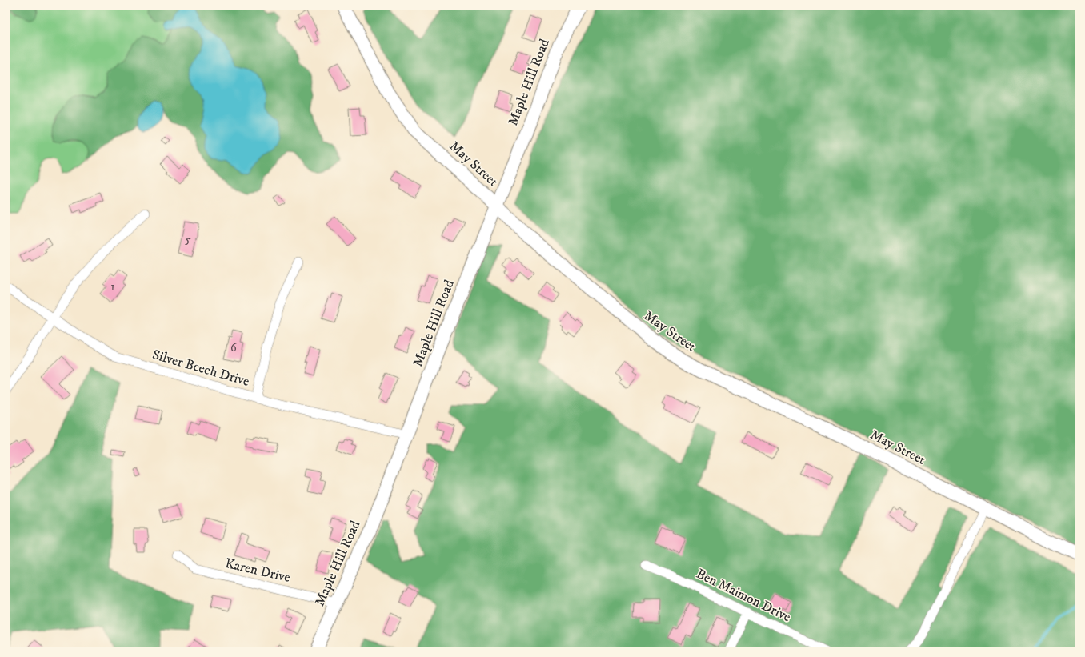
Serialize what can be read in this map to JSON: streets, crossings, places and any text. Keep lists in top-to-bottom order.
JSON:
{
  "streets": {
    "street": [
      "Maple Hill Road",
      "May Street",
      "Silver Beech Drive",
      "Karen Drive",
      "Ben Maimon Drive"
    ]
  },
  "crossings": [
    ["Maple Hill Road", "May Street"],
    ["Maple Hill Road", "Silver Beech Drive"],
    ["Maple Hill Road", "Karen Drive"]
  ],
  "house_numbers": ["5", "1", "6"]
}
